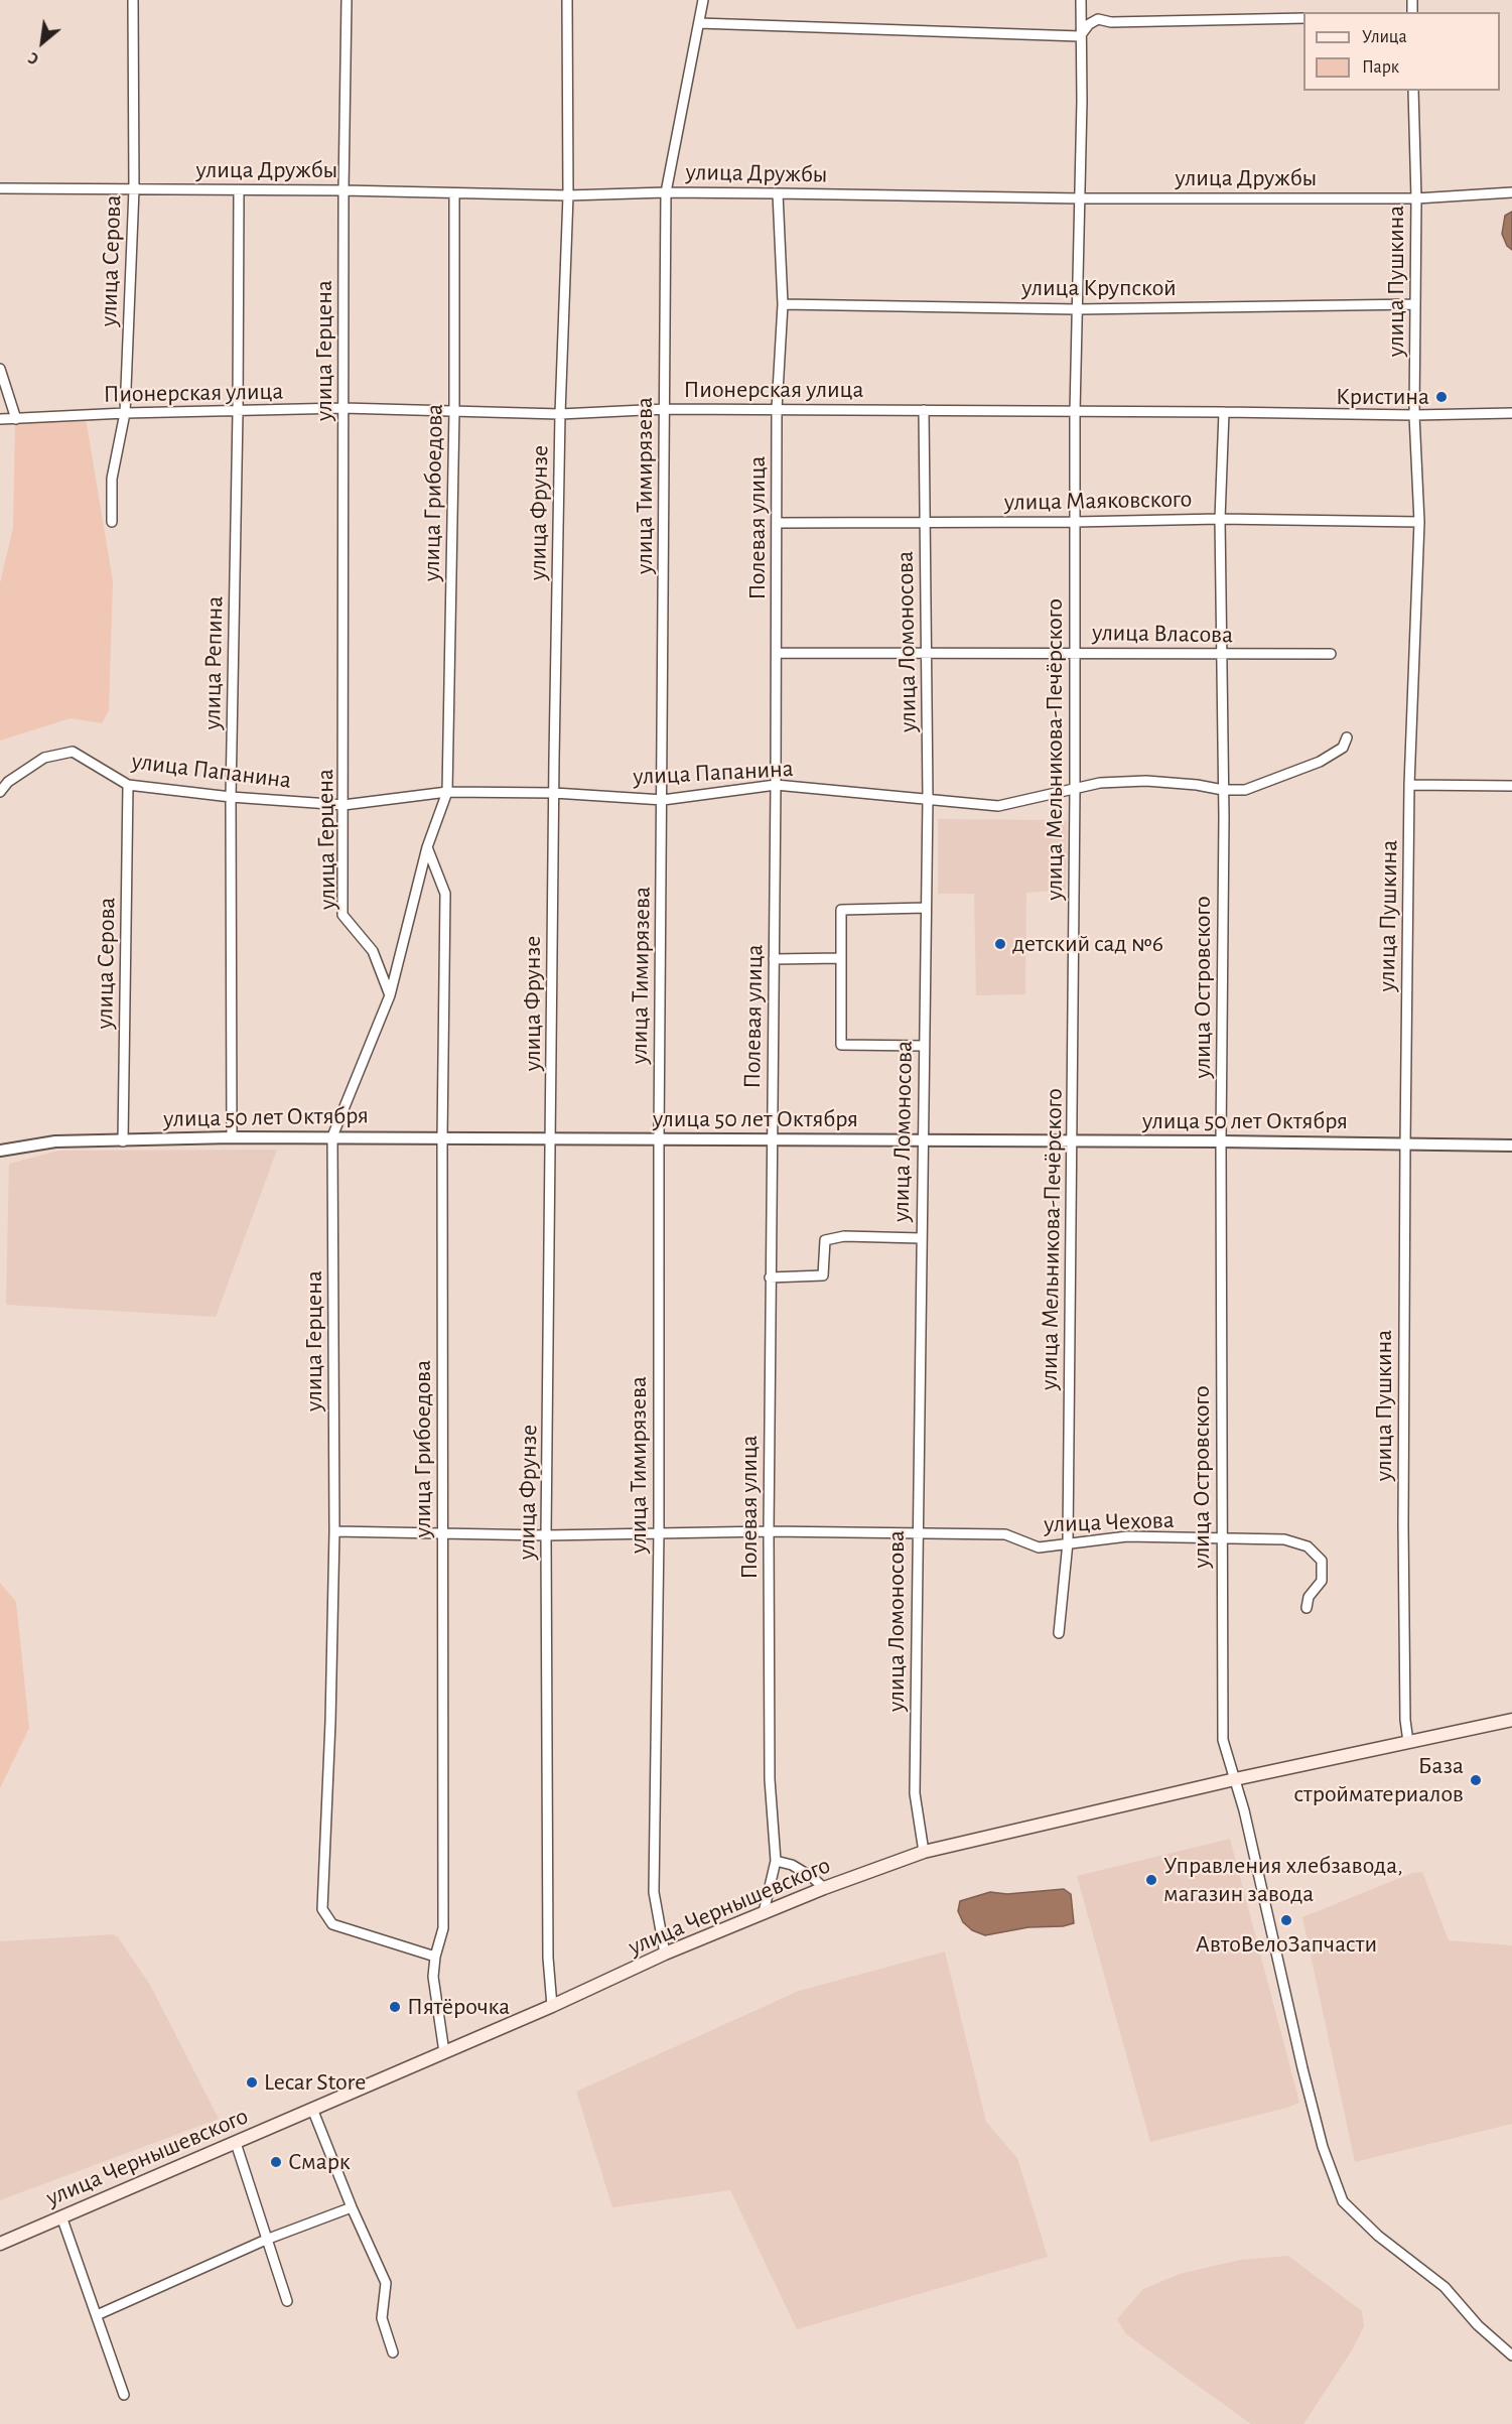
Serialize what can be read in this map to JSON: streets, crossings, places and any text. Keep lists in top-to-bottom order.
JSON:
{
  "streets": {
    "main road": ["улица Чернышевского"],
    "street": [
      "улица Дружбы",
      "улица Серова",
      "улица Пушкина",
      "улица Крупской",
      "улица Герцена",
      "Пионерская улица",
      "улица Тимирязева",
      "улица Грибоедова",
      "улица Маяковского",
      "улица Фрунзе",
      "Полевая улица",
      "улица Власова",
      "улица Ломоносова",
      "улица Репина",
      "улица Мельникова-Печёрского",
      "улица Папанина",
      "улица Островского",
      "улица 50 лет Октября",
      "улица Чехова"
    ]
  },
  "crossings": [
    ["улица Дружбы", "улица Серова"],
    ["улица Дружбы", "улица Пушкина"],
    ["улица Дружбы", "улица Герцена"],
    ["улица Дружбы", "улица Тимирязева"],
    ["улица Дружбы", "улица Грибоедова"],
    ["улица Дружбы", "улица Фрунзе"],
    ["улица Дружбы", "Полевая улица"],
    ["улица Дружбы", "улица Репина"],
    ["улица Дружбы", "улица Мельникова-Печёрского"],
    ["улица Серова", "Пионерская улица"],
    ["улица Серова", "улица Папанина"],
    ["улица Серова", "улица 50 лет Октября"],
    ["улица Пушкина", "улица Крупской"],
    ["улица Пушкина", "Пионерская улица"],
    ["улица Пушкина", "улица Маяковского"],
    ["улица Пушкина", "улица 50 лет Октября"],
    ["улица Пушкина", "улица Чернышевского"],
    ["улица Крупской", "Полевая улица"],
    ["улица Крупской", "улица Мельникова-Печёрского"],
    ["улица Герцена", "Пионерская улица"],
    ["улица Герцена", "улица Грибоедова"],
    ["улица Герцена", "улица Папанина"],
    ["улица Герцена", "улица 50 лет Октября"],
    ["улица Герцена", "улица Чехова"],
    ["Пионерская улица", "улица Тимирязева"],
    ["Пионерская улица", "улица Грибоедова"],
    ["Пионерская улица", "улица Фрунзе"],
    ["Пионерская улица", "Полевая улица"],
    ["Пионерская улица", "улица Ломоносова"],
    ["Пионерская улица", "улица Репина"],
    ["Пионерская улица", "улица Мельникова-Печёрского"],
    ["Пионерская улица", "улица Островского"],
    ["улица Тимирязева", "улица Папанина"],
    ["улица Тимирязева", "улица 50 лет Октября"],
    ["улица Тимирязева", "улица Чехова"],
    ["улица Тимирязева", "улица Чернышевского"],
    ["улица Грибоедова", "улица Папанина"],
    ["улица Грибоедова", "улица 50 лет Октября"],
    ["улица Грибоедова", "улица Чехова"],
    ["улица Грибоедова", "улица Чернышевского"],
    ["улица Маяковского", "Полевая улица"],
    ["улица Маяковского", "улица Ломоносова"],
    ["улица Маяковского", "улица Мельникова-Печёрского"],
    ["улица Маяковского", "улица Островского"],
    ["улица Фрунзе", "улица Папанина"],
    ["улица Фрунзе", "улица 50 лет Октября"],
    ["улица Фрунзе", "улица Чехова"],
    ["улица Фрунзе", "улица Чернышевского"],
    ["Полевая улица", "улица Власова"],
    ["Полевая улица", "улица Папанина"],
    ["Полевая улица", "улица 50 лет Октября"],
    ["Полевая улица", "улица Чехова"],
    ["Полевая улица", "улица Чернышевского"],
    ["улица Власова", "улица Ломоносова"],
    ["улица Власова", "улица Мельникова-Печёрского"],
    ["улица Власова", "улица Островского"],
    ["улица Ломоносова", "улица Папанина"],
    ["улица Ломоносова", "улица 50 лет Октября"],
    ["улица Ломоносова", "улица Чехова"],
    ["улица Ломоносова", "улица Чернышевского"],
    ["улица Репина", "улица Папанина"],
    ["улица Репина", "улица 50 лет Октября"],
    ["улица Мельникова-Печёрского", "улица Папанина"],
    ["улица Мельникова-Печёрского", "улица 50 лет Октября"],
    ["улица Мельникова-Печёрского", "улица Чехова"],
    ["улица Папанина", "улица Островского"],
    ["улица Островского", "улица 50 лет Октября"],
    ["улица Островского", "улица Чехова"],
    ["улица Островского", "улица Чернышевского"]
  ],
  "places": [
    "Кристина",
    "детский сад №6",
    "База стройматериалов",
    "Управления хлебзавода, магазин завода",
    "АвтоВелоЗапчасти",
    "Пятёрочка",
    "Lecar Store",
    "Смарк"
  ],
  "legend": ["Улица", "Парк"],
  "north": "bottom left"
}
